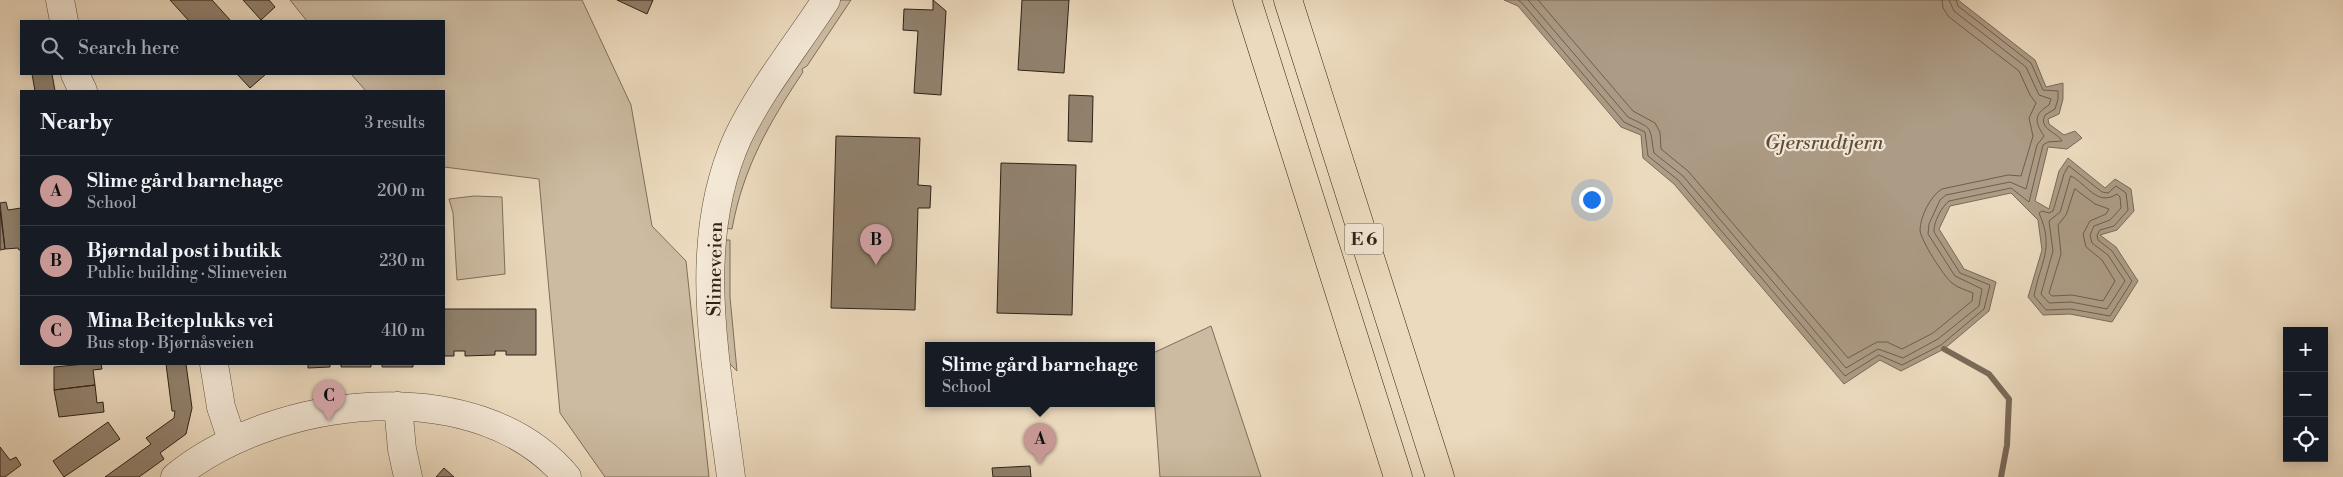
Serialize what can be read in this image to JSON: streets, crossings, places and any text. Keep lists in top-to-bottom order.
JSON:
{
  "streets": {
    "highway": ["E 6"],
    "street": ["Slimeveien"]
  },
  "water": ["Gjersrudtjern"],
  "page": {
    "search": "Search here",
    "heading": ["Nearby", "3 results"],
    "list": [
      {
        "mark": "A",
        "name": "Slime gård barnehage",
        "note": "School",
        "value": "200 m"
      },
      {
        "mark": "B",
        "name": "Bjørndal post i butikk",
        "note": "Public building · Slimeveien",
        "value": "230 m"
      },
      {
        "mark": "C",
        "name": "Mina Beiteplukks vei",
        "note": "Bus stop · Bjørnåsveien",
        "value": "410 m"
      }
    ],
    "pins": ["B", "C", "A"],
    "map_buttons": ["+", "−"],
    "popup": ["Slime gård barnehage", "School"]
  }
}
